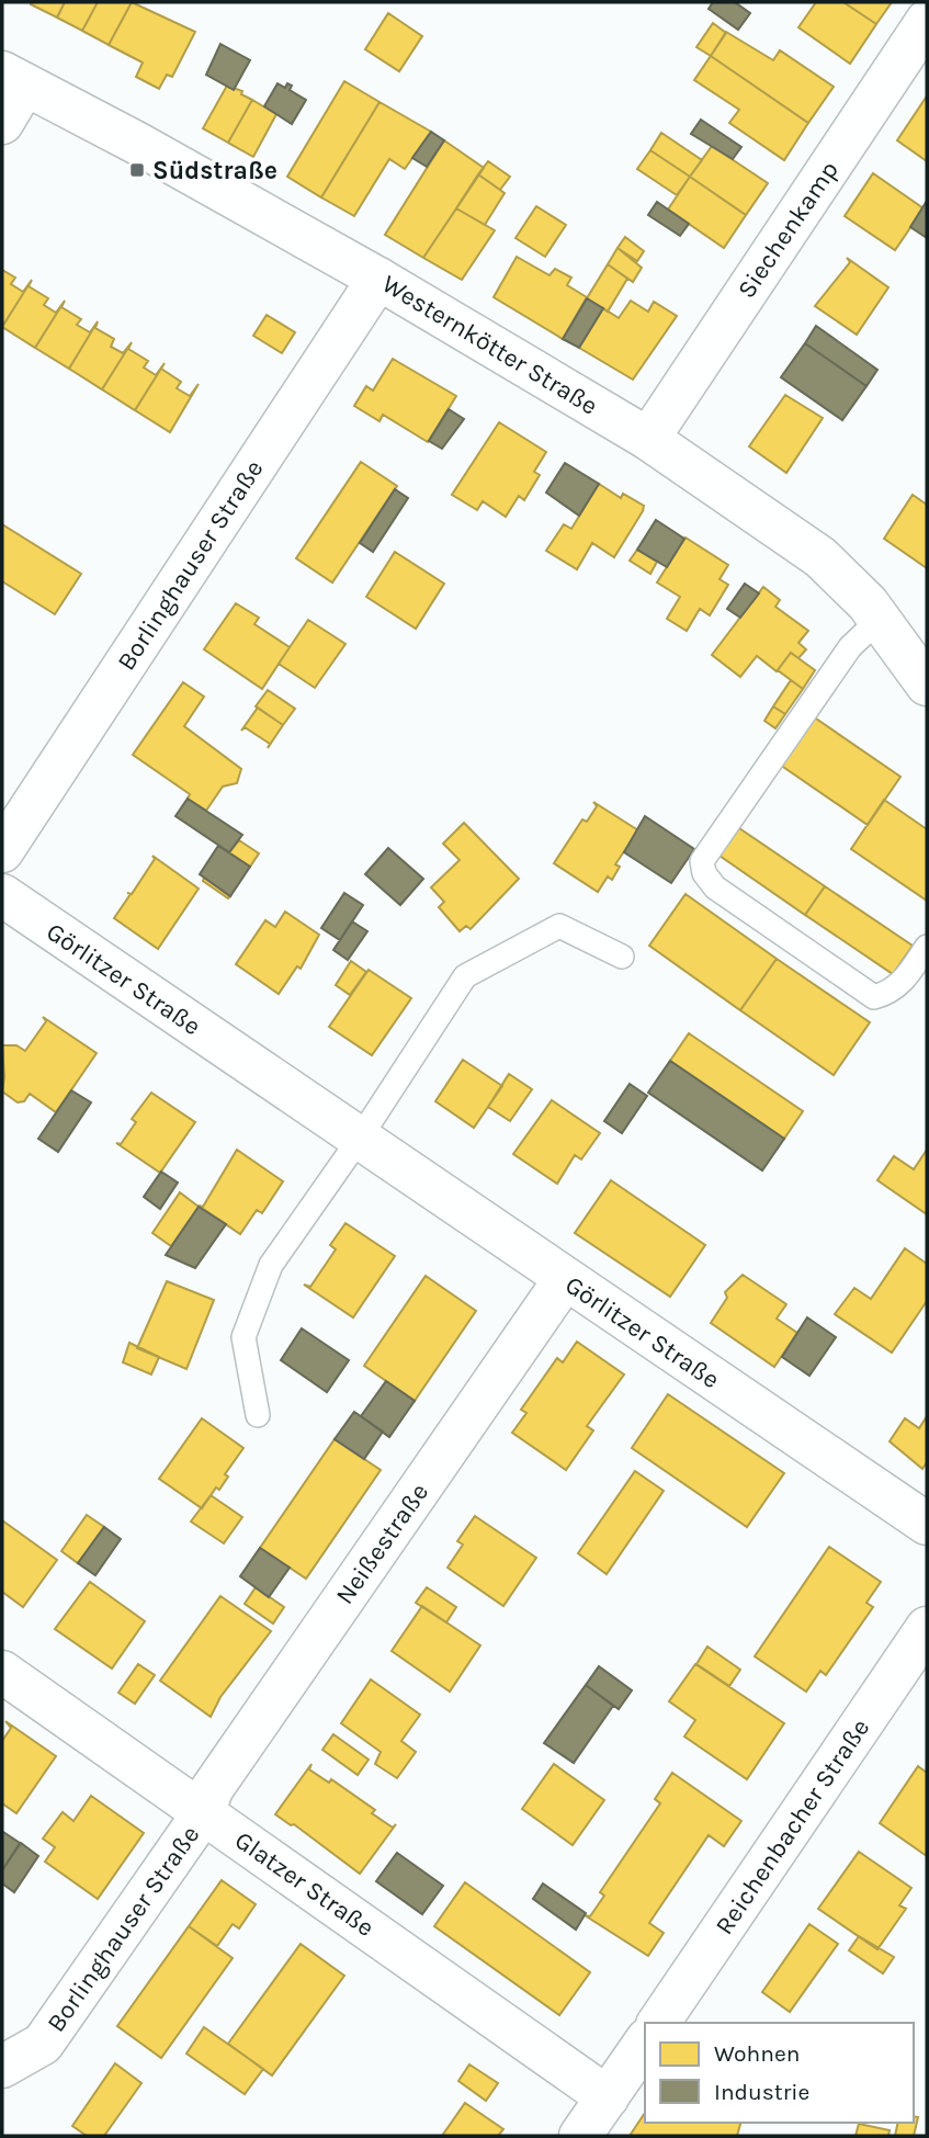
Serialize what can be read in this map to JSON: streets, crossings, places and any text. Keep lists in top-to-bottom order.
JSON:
{
  "streets": {
    "street": [
      "Siechenkamp",
      "Westernkötter Straße",
      "Borlinghauser Straße",
      "Görlitzer Straße",
      "Neißestraße",
      "Reichenbacher Straße",
      "Glatzer Straße"
    ]
  },
  "crossings": [
    ["Siechenkamp", "Westernkötter Straße"],
    ["Westernkötter Straße", "Borlinghauser Straße"],
    ["Borlinghauser Straße", "Neißestraße"],
    ["Borlinghauser Straße", "Glatzer Straße"],
    ["Görlitzer Straße", "Neißestraße"],
    ["Neißestraße", "Glatzer Straße"]
  ],
  "places": {
    "transit": ["Südstraße"]
  },
  "legend": ["Wohnen", "Industrie"]
}
